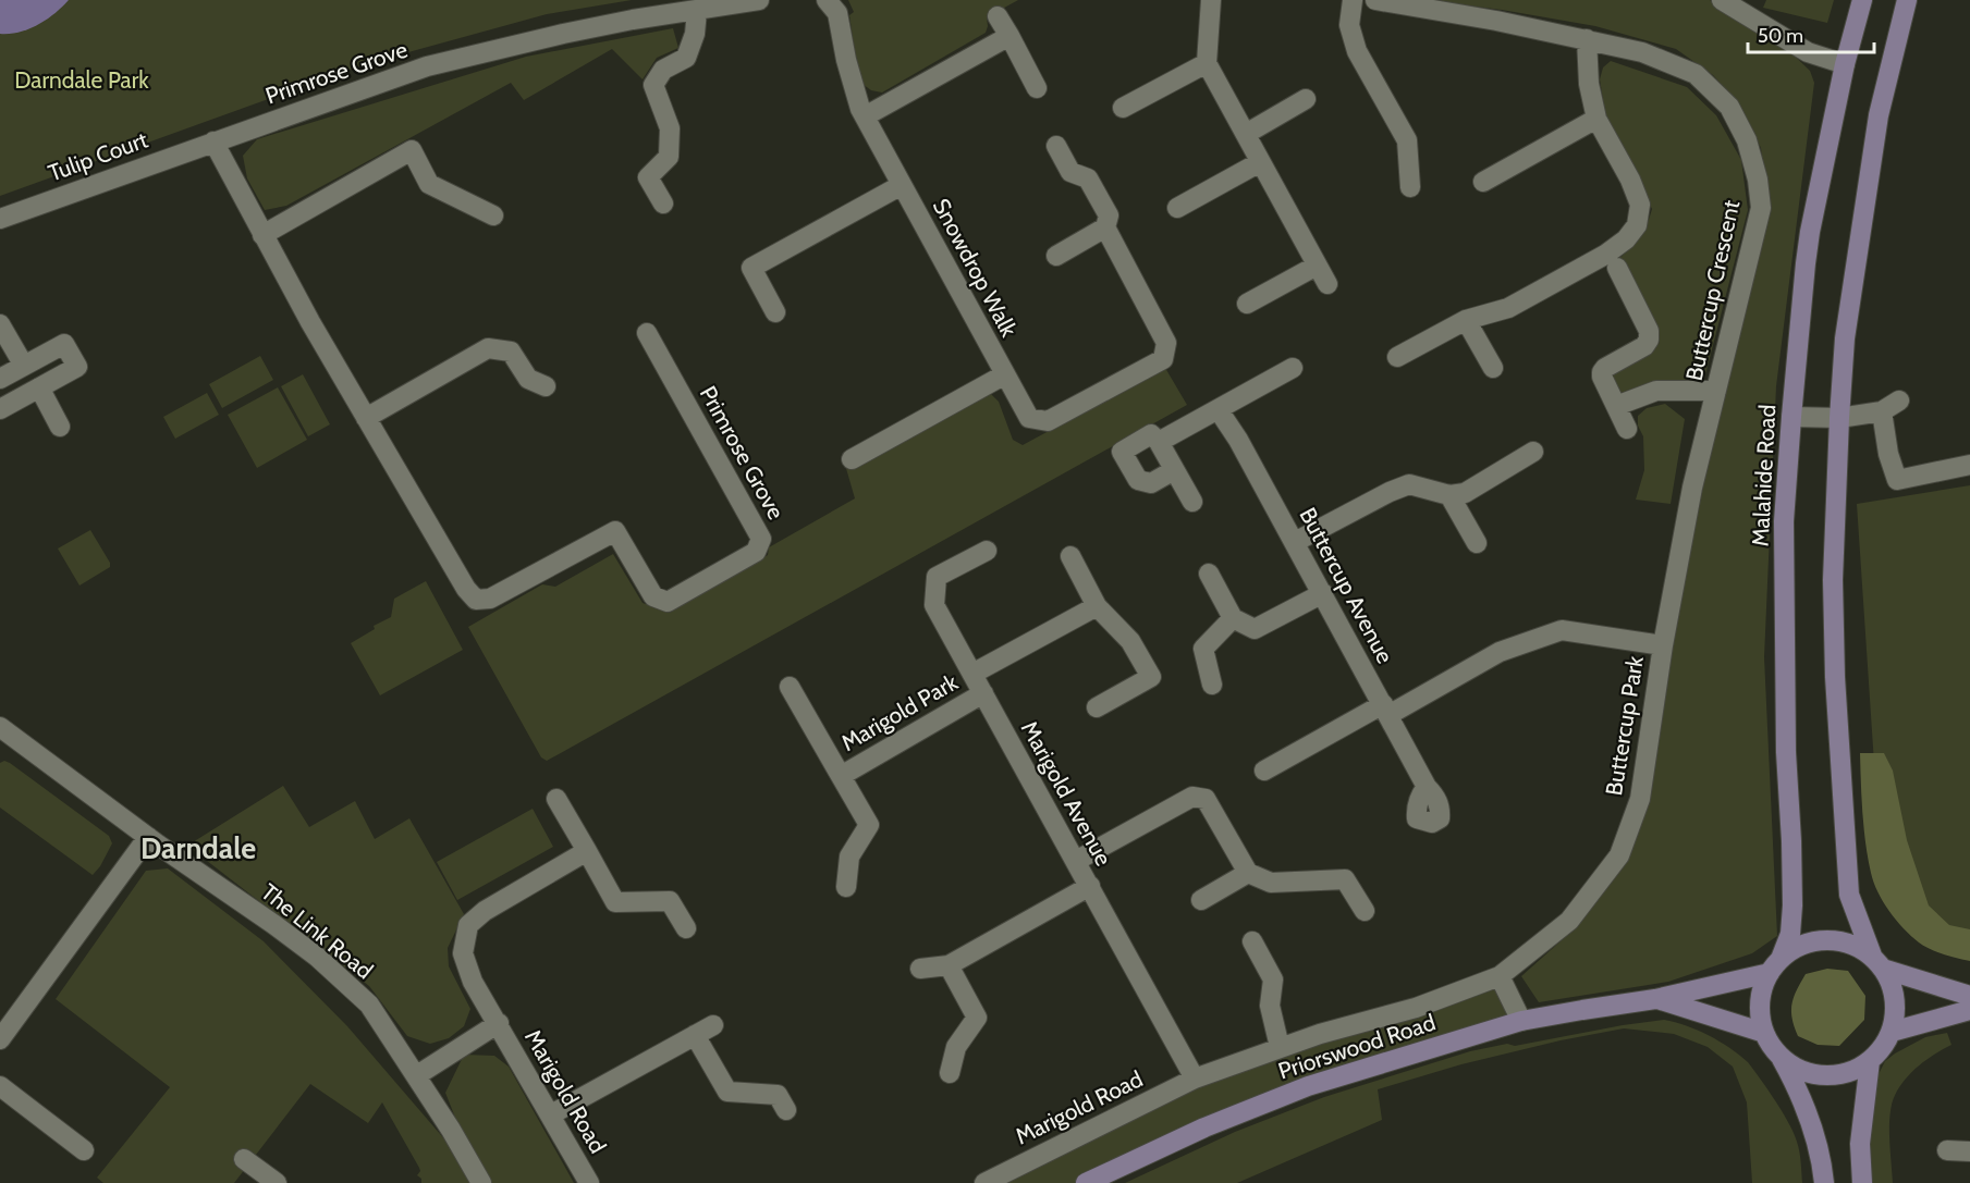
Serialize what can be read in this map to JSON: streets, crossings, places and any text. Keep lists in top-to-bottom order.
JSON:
{
  "streets": {
    "main road": ["Malahide Road", "Priorswood Road"],
    "street": [
      "Primrose Grove",
      "Tulip Court",
      "Snowdrop Walk",
      "Buttercup Crescent",
      "Buttercup Avenue",
      "Marigold Park",
      "Buttercup Park",
      "Marigold Avenue",
      "The Link Road",
      "Marigold Road"
    ]
  },
  "crossings": [
    ["Primrose Grove", "Tulip Court"],
    ["Buttercup Crescent", "Buttercup Park"],
    ["Malahide Road", "Priorswood Road"],
    ["Buttercup Avenue", "Buttercup Park"],
    ["Marigold Park", "Marigold Avenue"],
    ["Buttercup Park", "Marigold Avenue"],
    ["Buttercup Park", "Marigold Road"],
    ["Marigold Avenue", "Marigold Road"],
    ["The Link Road", "Marigold Road"]
  ],
  "districts": ["Darndale"],
  "parks": ["Darndale Park"],
  "scale_bar": "50 m"
}
